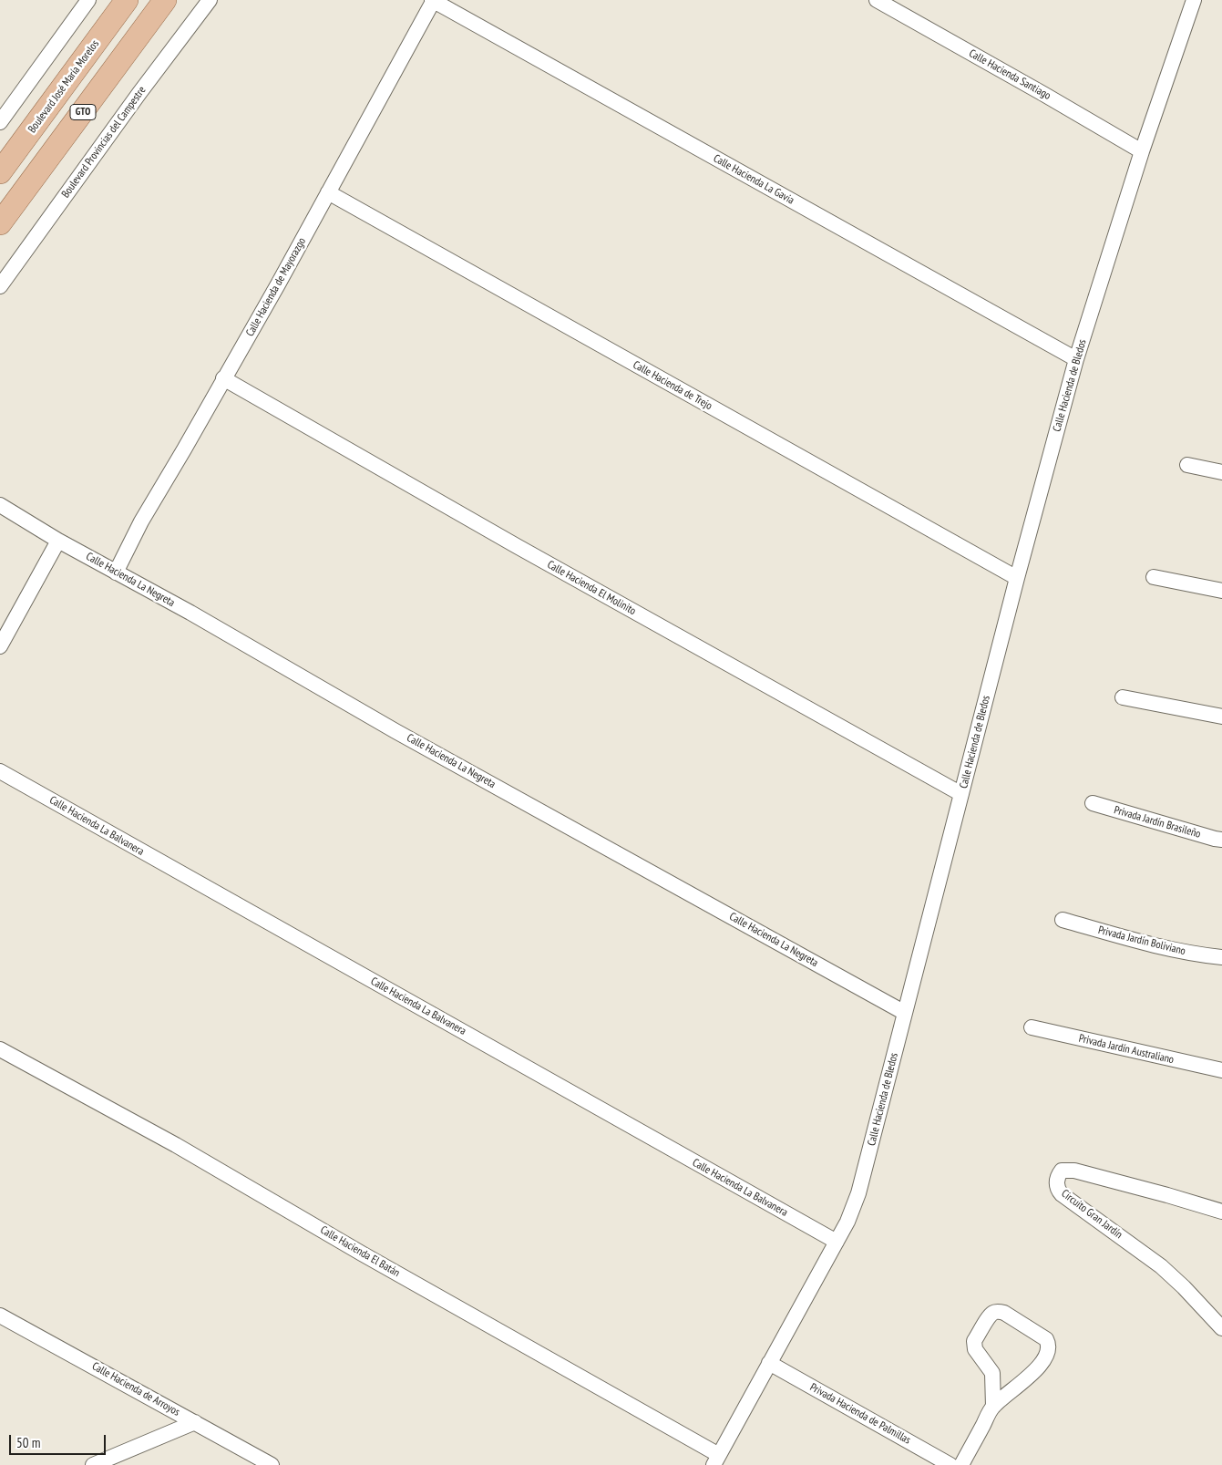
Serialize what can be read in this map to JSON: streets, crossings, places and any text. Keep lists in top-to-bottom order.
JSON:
{
  "streets": {
    "main road": ["Boulevard José María Morelos", "GTO"],
    "street": [
      "Calle Hacienda Santiago",
      "Boulevard Provincias del Campestre",
      "Calle Hacienda La Gavia",
      "Calle Hacienda de Mayorazgo",
      "Calle Hacienda de Trejo",
      "Calle Hacienda de Bledos",
      "Calle Hacienda La Negreta",
      "Calle Hacienda El Molinito",
      "Privada Jardín Brasileño",
      "Calle Hacienda La Balvanera",
      "Privada Jardín Boliviano",
      "Privada Jardín Australiano",
      "Circuito Gran Jardín",
      "Calle Hacienda El Batán",
      "Calle Hacienda de Arroyos",
      "Privada Hacienda de Palmillas"
    ]
  },
  "crossings": [
    ["Calle Hacienda Santiago", "Calle Hacienda de Bledos"],
    ["Calle Hacienda La Gavia", "Calle Hacienda de Mayorazgo"],
    ["Calle Hacienda La Gavia", "Calle Hacienda de Bledos"],
    ["Calle Hacienda de Mayorazgo", "Calle Hacienda de Trejo"],
    ["Calle Hacienda de Mayorazgo", "Calle Hacienda La Negreta"],
    ["Calle Hacienda de Mayorazgo", "Calle Hacienda El Molinito"],
    ["Calle Hacienda de Trejo", "Calle Hacienda de Bledos"],
    ["Calle Hacienda de Bledos", "Calle Hacienda La Negreta"],
    ["Calle Hacienda de Bledos", "Calle Hacienda El Molinito"],
    ["Calle Hacienda de Bledos", "Calle Hacienda La Balvanera"],
    ["Calle Hacienda de Bledos", "Calle Hacienda El Batán"],
    ["Calle Hacienda de Bledos", "Privada Hacienda de Palmillas"]
  ],
  "scale_bar": "50 m"
}
